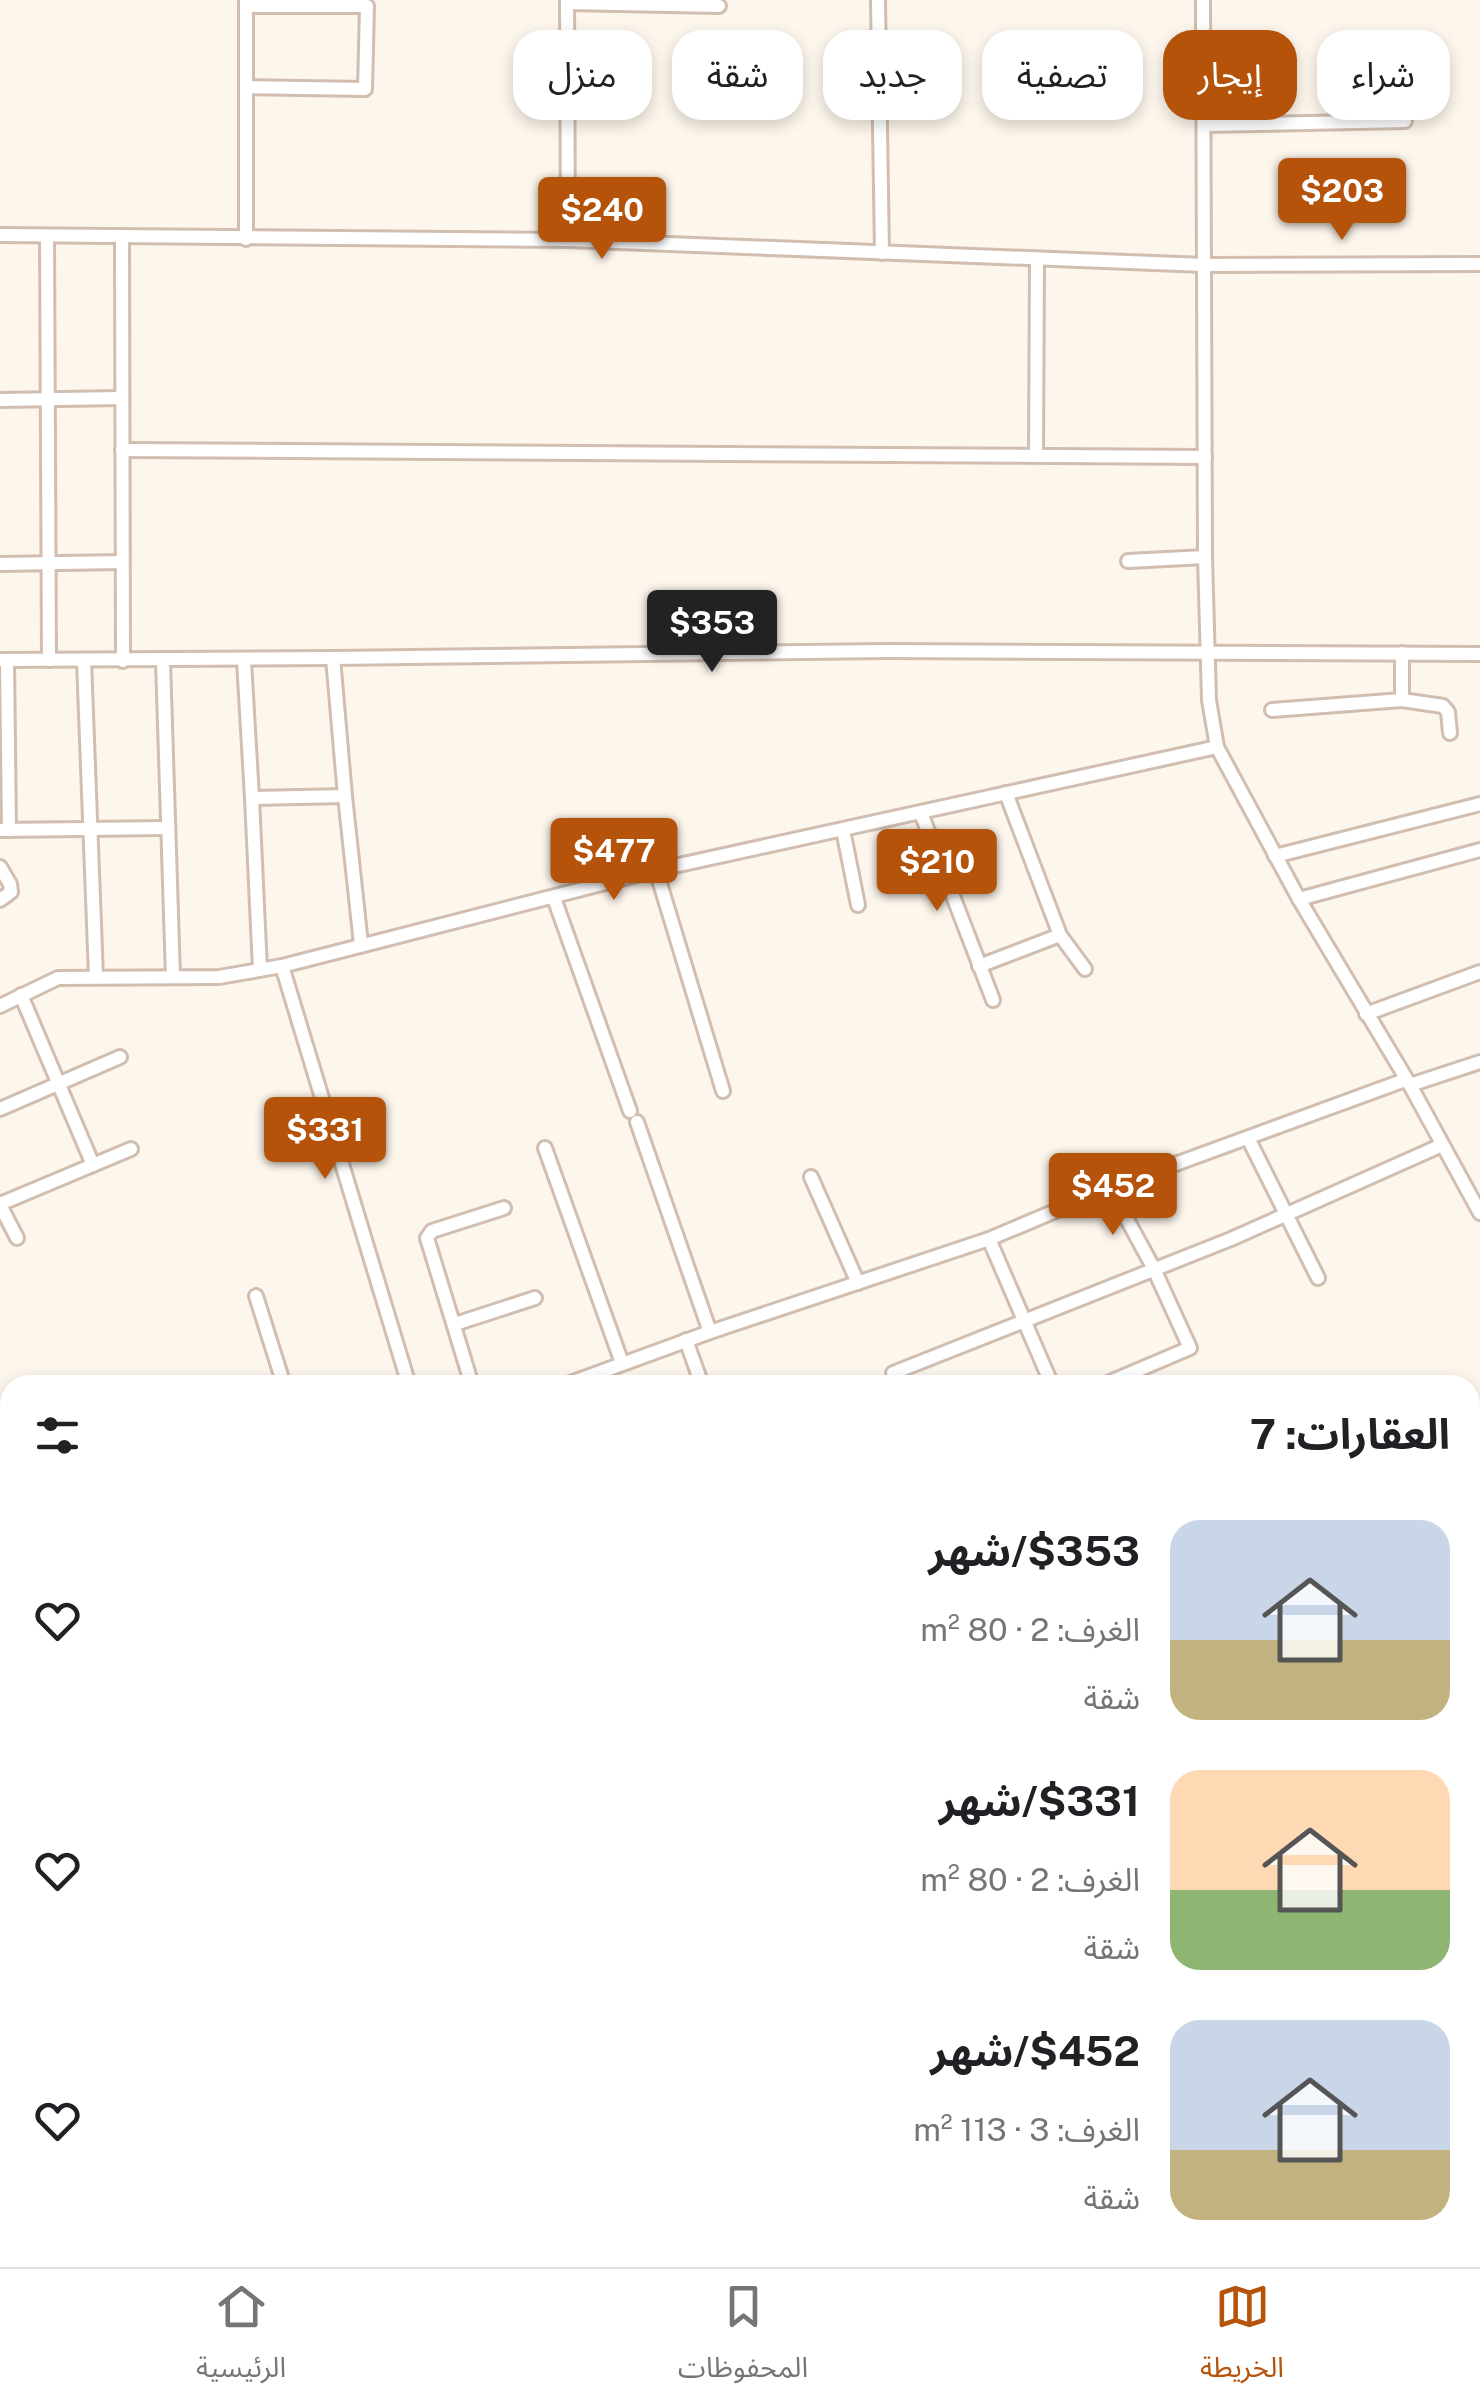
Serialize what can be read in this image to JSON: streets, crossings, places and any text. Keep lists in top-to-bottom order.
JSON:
{
  "page": {
    "chip": [
      "شراء",
      "إيجار",
      "تصفية",
      "جديد",
      "شقة",
      "منزل"
    ],
    "price": [
      "$203",
      "$240",
      "$353",
      "$477",
      "$210",
      "$331",
      "$452"
    ],
    "heading": "العقارات: 7",
    "list": [
      {
        "name": "$353/شهر",
        "note": "الغرف: 2 · 80 m² · شقة"
      },
      {
        "name": "$331/شهر",
        "note": "الغرف: 2 · 80 m² · شقة"
      },
      {
        "name": "$452/شهر",
        "note": "الغرف: 3 · 113 m² · شقة"
      }
    ],
    "tabs": ["الخريطة", "المحفوظات", "الرئيسية"]
  }
}
